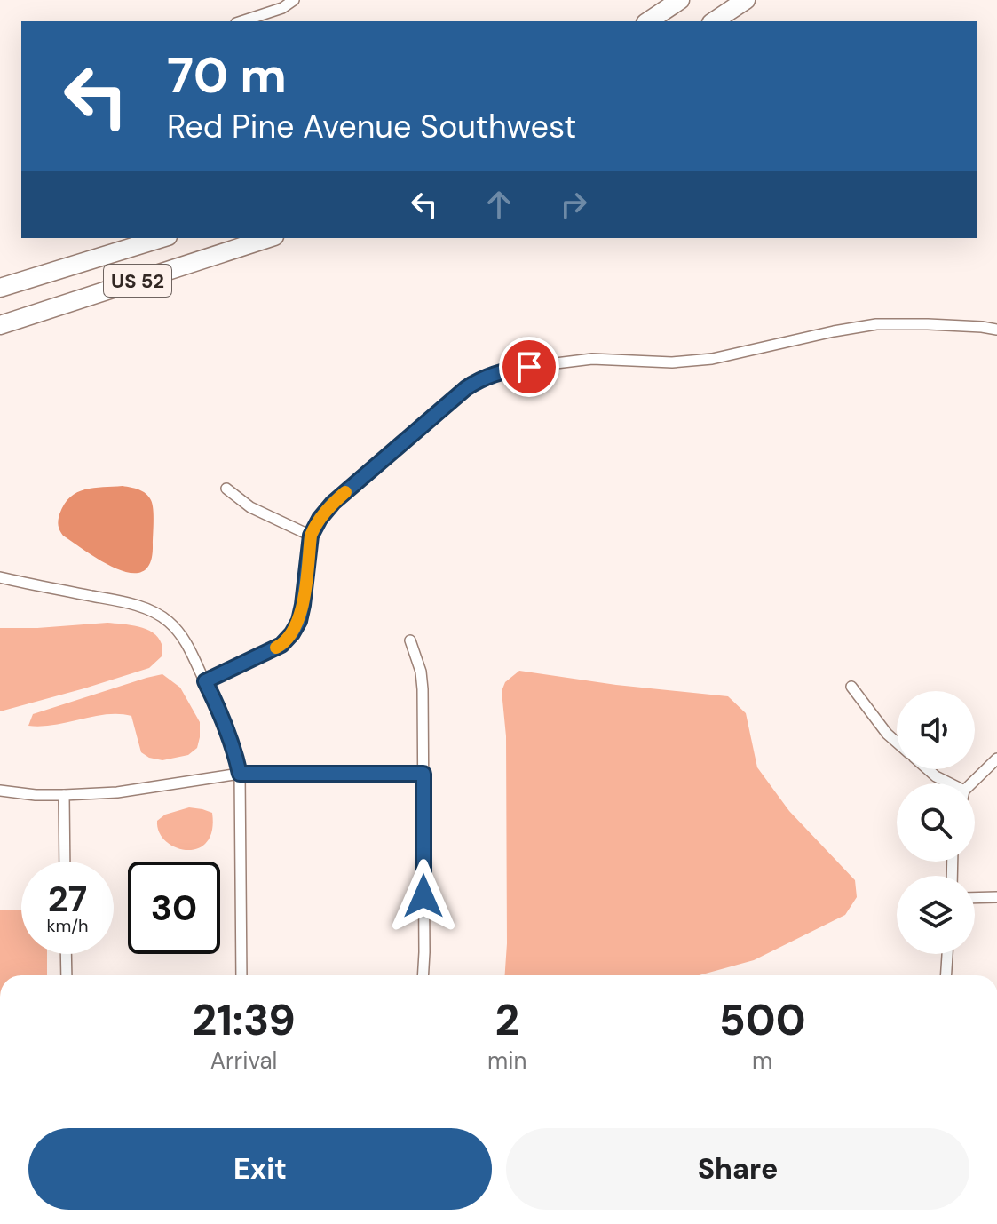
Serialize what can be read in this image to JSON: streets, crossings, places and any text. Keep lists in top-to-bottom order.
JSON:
{
  "streets": {
    "highway": ["US 52"]
  },
  "page": {
    "turn": ["70 m", "Red Pine Avenue Southwest"],
    "speed": "27 km/h",
    "limit": "30",
    "eta": [
      "21:39",
      "Arrival",
      "2",
      "min",
      "500",
      "m"
    ],
    "buttons": ["Exit", "Share"]
  }
}
